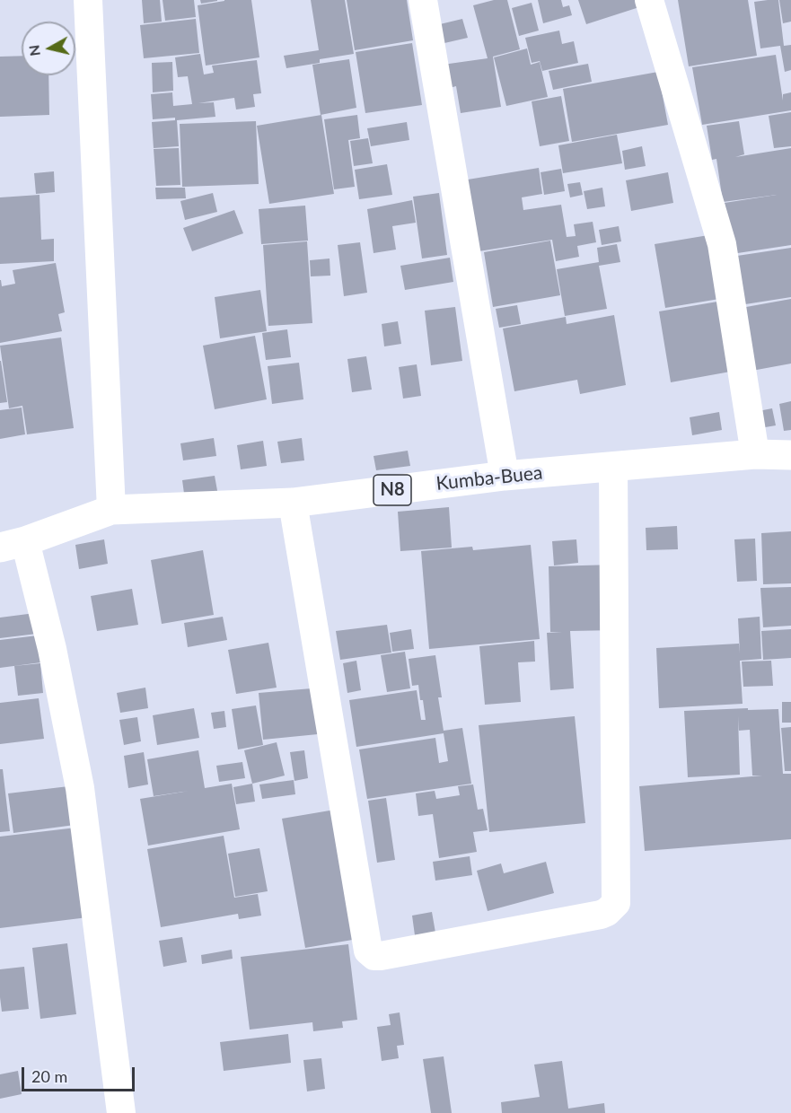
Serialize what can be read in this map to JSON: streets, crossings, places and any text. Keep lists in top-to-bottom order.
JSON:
{
  "streets": {
    "highway": ["Kumba-Buea", "N8"]
  },
  "scale_bar": "20 m",
  "north": "left"
}
